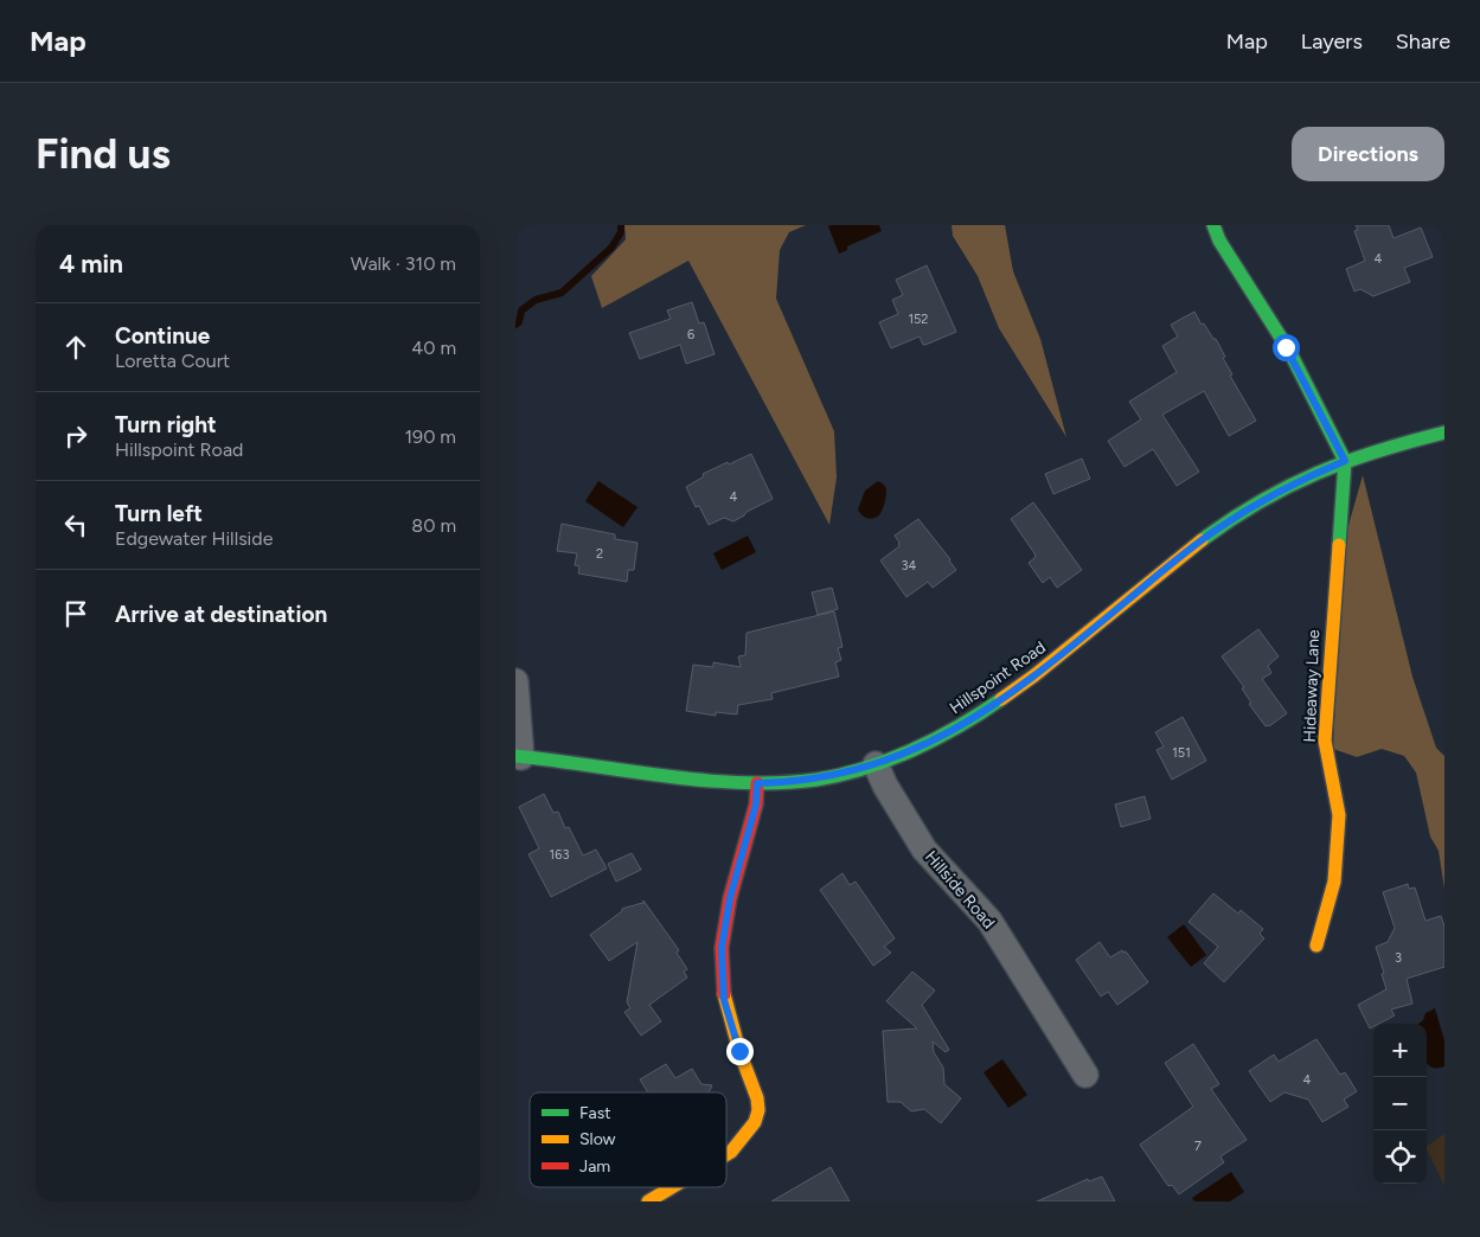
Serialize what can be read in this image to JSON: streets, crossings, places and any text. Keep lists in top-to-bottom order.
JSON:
{
  "streets": {
    "street": ["Hillspoint Road", "Hideaway Lane", "Hillside Road"]
  },
  "crossings": [
    ["Hillspoint Road", "Hideaway Lane"],
    ["Hillspoint Road", "Hillside Road"]
  ],
  "house_numbers": [
    "4",
    "152",
    "6",
    "4",
    "2",
    "34",
    "151",
    "163",
    "3",
    "4",
    "7"
  ],
  "legend": ["Fast", "Slow", "Jam"],
  "page": {
    "header": "Map",
    "nav": ["Map", "Layers", "Share"],
    "buttons": "Directions",
    "title": "Find us",
    "heading": ["4 min", "Walk · 310 m"],
    "list": [
      ["Continue", "Loretta Court", "40 m"],
      ["Turn right", "Hillspoint Road", "190 m"],
      ["Turn left", "Edgewater Hillside", "80 m"],
      "Arrive at destination"
    ],
    "map_buttons": ["+", "−"]
  }
}
